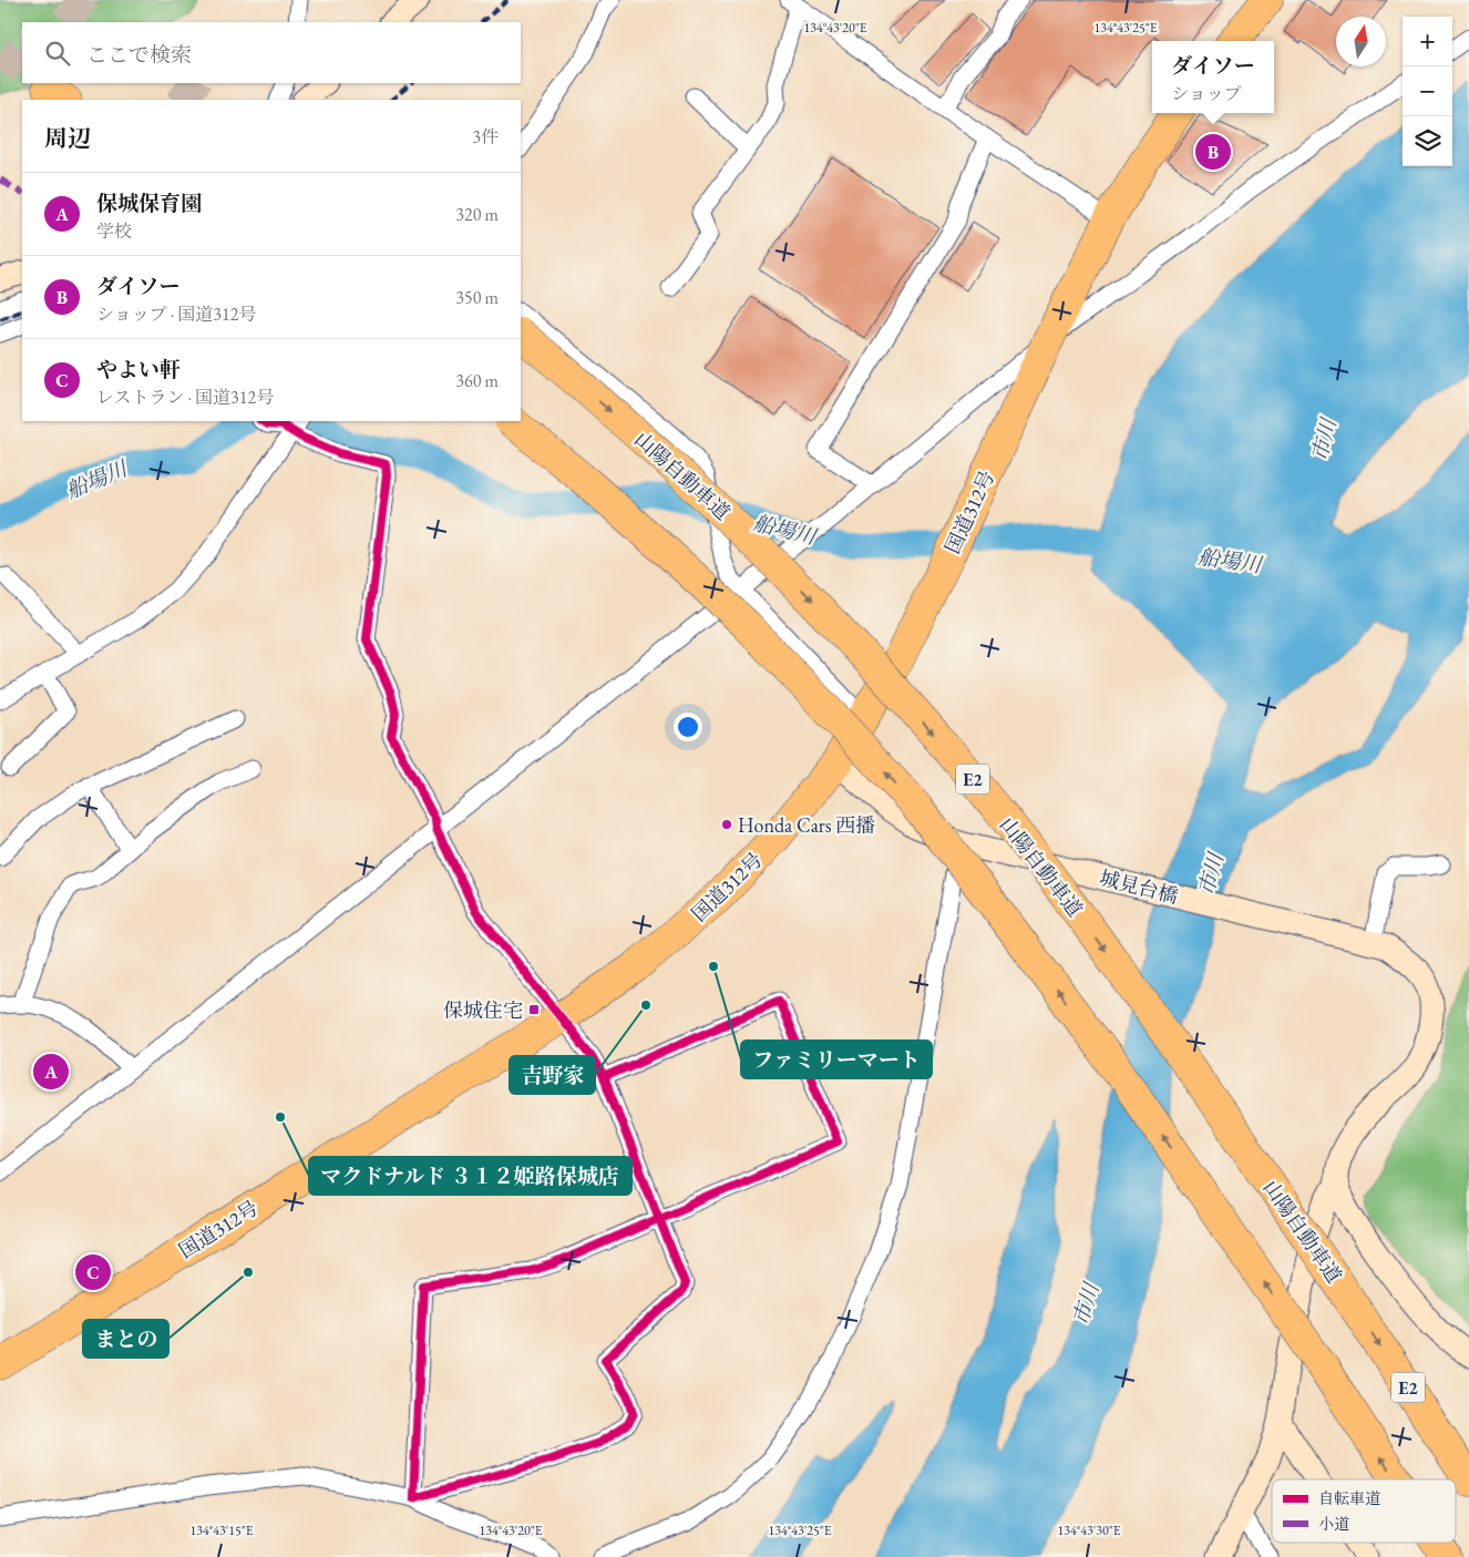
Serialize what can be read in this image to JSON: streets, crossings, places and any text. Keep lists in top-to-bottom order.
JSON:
{
  "streets": {
    "highway": ["山陽自動車道", "国道312号", "E2"],
    "street": ["城見台橋"]
  },
  "crossings": [
    ["国道312号", "城見台橋"]
  ],
  "water": ["市川", "船場川"],
  "places": {
    "other": [
      "Honda Cars 西播",
      "ファミリーマート",
      "吉野家",
      "マクドナルド ３１２姫路保城店",
      "まとの"
    ],
    "transit": ["保城住宅"]
  },
  "legend": ["自転車道", "小道"],
  "north": "top",
  "page": {
    "map_buttons": ["+", "−"],
    "search": "ここで検索",
    "popup": ["ダイソー", "ショップ"],
    "heading": ["周辺", "3件"],
    "pins": ["B", "A", "C"],
    "list": [
      {
        "mark": "A",
        "name": "保城保育園",
        "note": "学校",
        "value": "320 m"
      },
      {
        "mark": "B",
        "name": "ダイソー",
        "note": "ショップ · 国道312号",
        "value": "350 m"
      },
      {
        "mark": "C",
        "name": "やよい軒",
        "note": "レストラン · 国道312号",
        "value": "360 m"
      }
    ]
  },
  "coordinates": [
    "134°43'20\"E",
    "134°43'25\"E",
    "134°43'15\"E",
    "134°43'30\"E"
  ]
}
